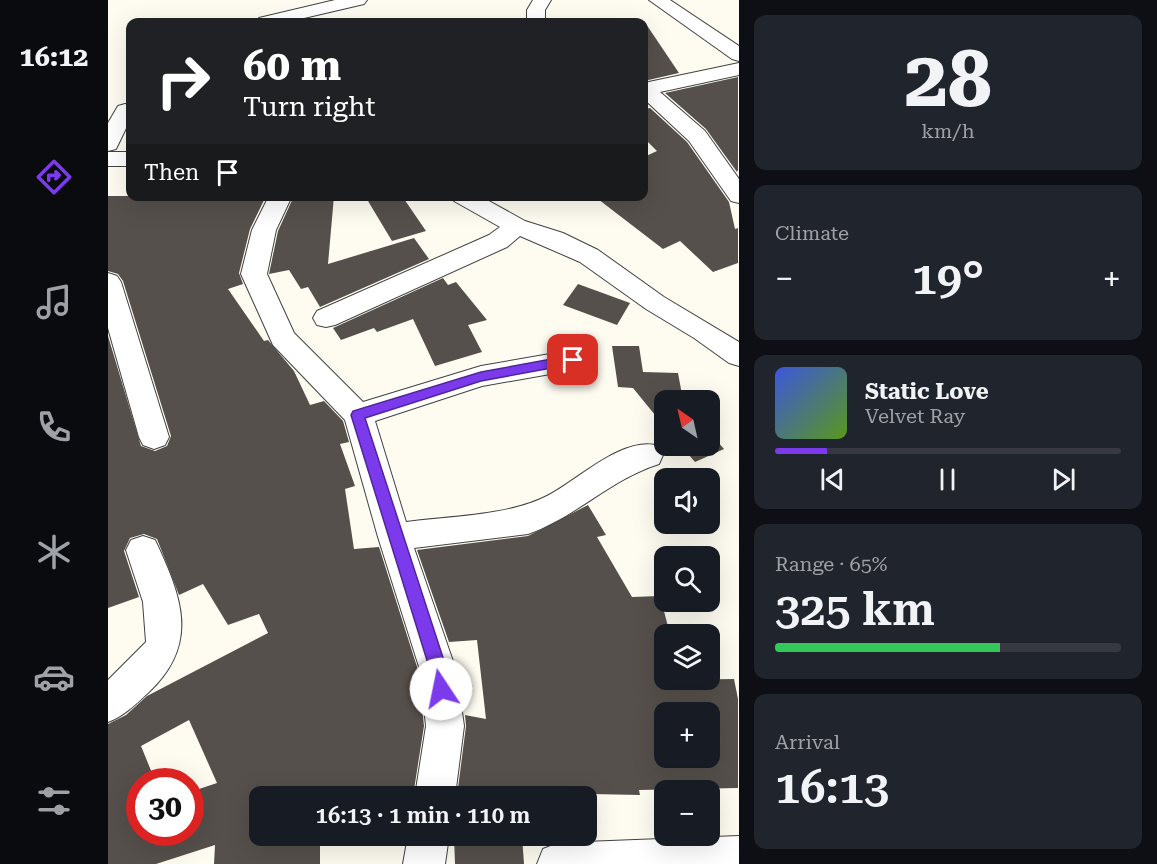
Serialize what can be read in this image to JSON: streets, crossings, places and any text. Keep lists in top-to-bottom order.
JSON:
{
  "north": "top left",
  "page": {
    "tabs": "16:12",
    "tile": [
      ["28", "km/h"],
      "Climate",
      ["Range · 65%", "325 km"],
      ["Arrival", "16:13"]
    ],
    "turn": ["60 m", "Turn right"],
    "then": "Then",
    "heat": ["−", "19°", "+"],
    "song": ["Static Love", "Velvet Ray"],
    "map_buttons": ["+", "−"],
    "limit": "30",
    "trip": "16:13 · 1 min · 110 m"
  }
}
